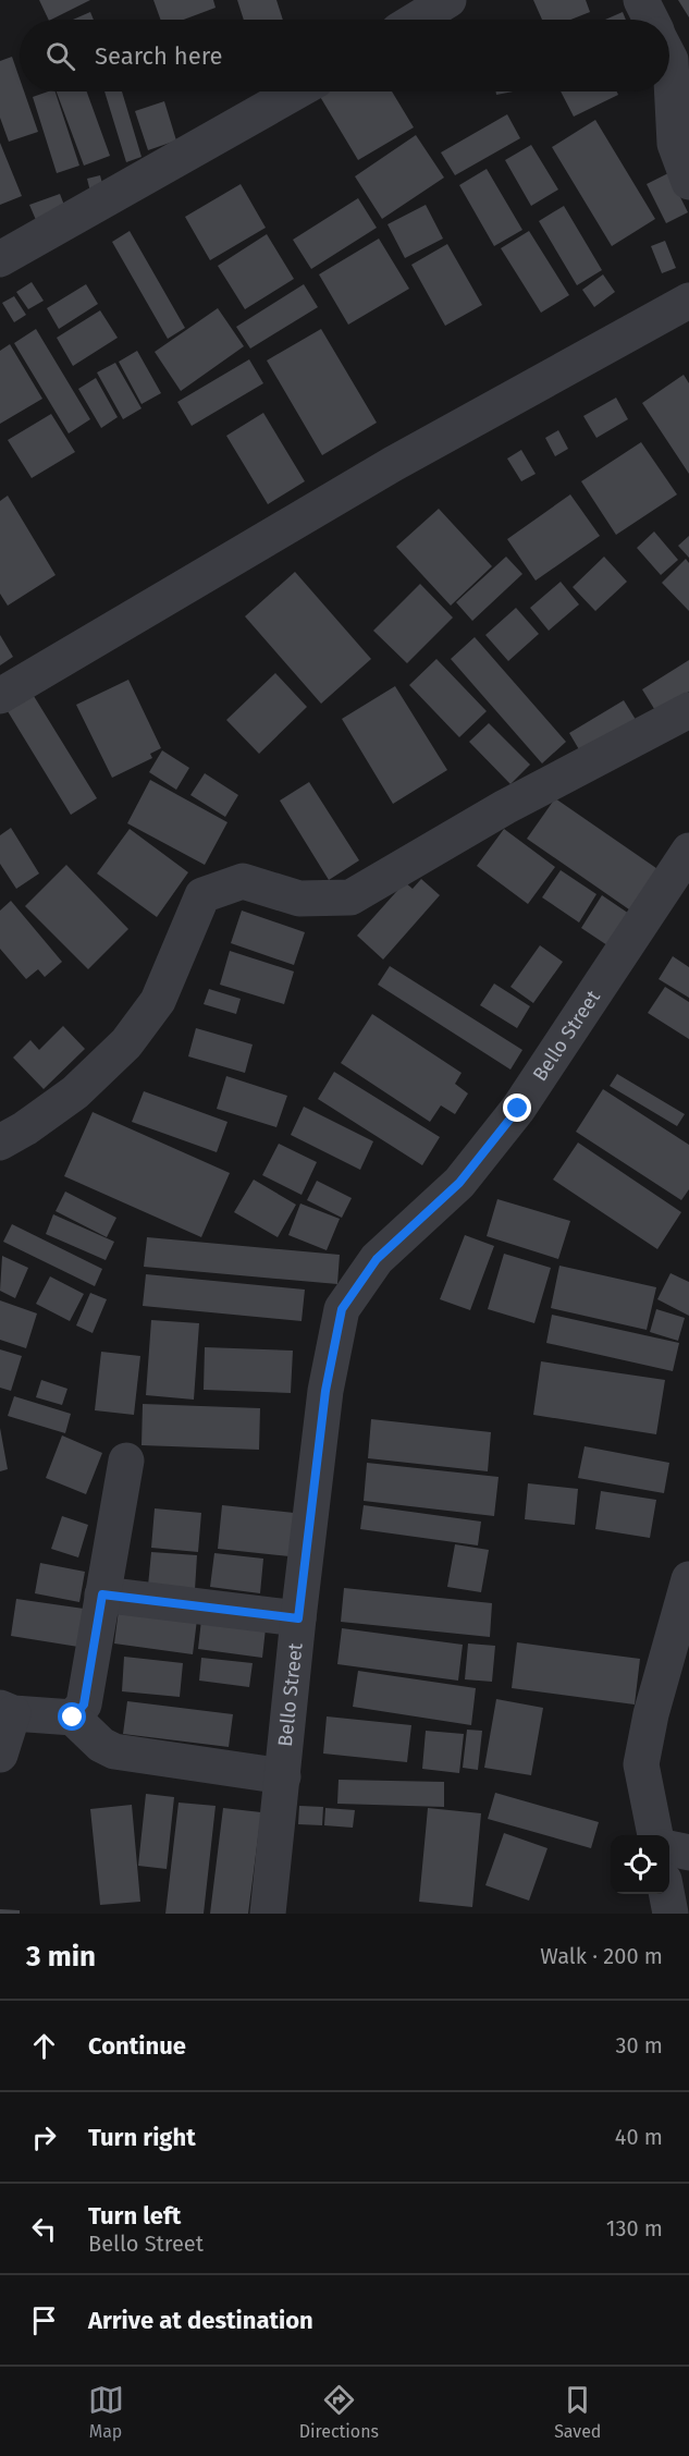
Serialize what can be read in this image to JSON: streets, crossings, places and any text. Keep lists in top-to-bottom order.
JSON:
{
  "streets": {
    "street": ["Bello Street"]
  },
  "page": {
    "search": "Search here",
    "heading": ["3 min", "Walk · 200 m"],
    "list": [
      ["Continue", "30 m"],
      ["Turn right", "40 m"],
      ["Turn left", "Bello Street", "130 m"],
      "Arrive at destination"
    ],
    "nav": ["Map", "Directions", "Saved"]
  }
}
